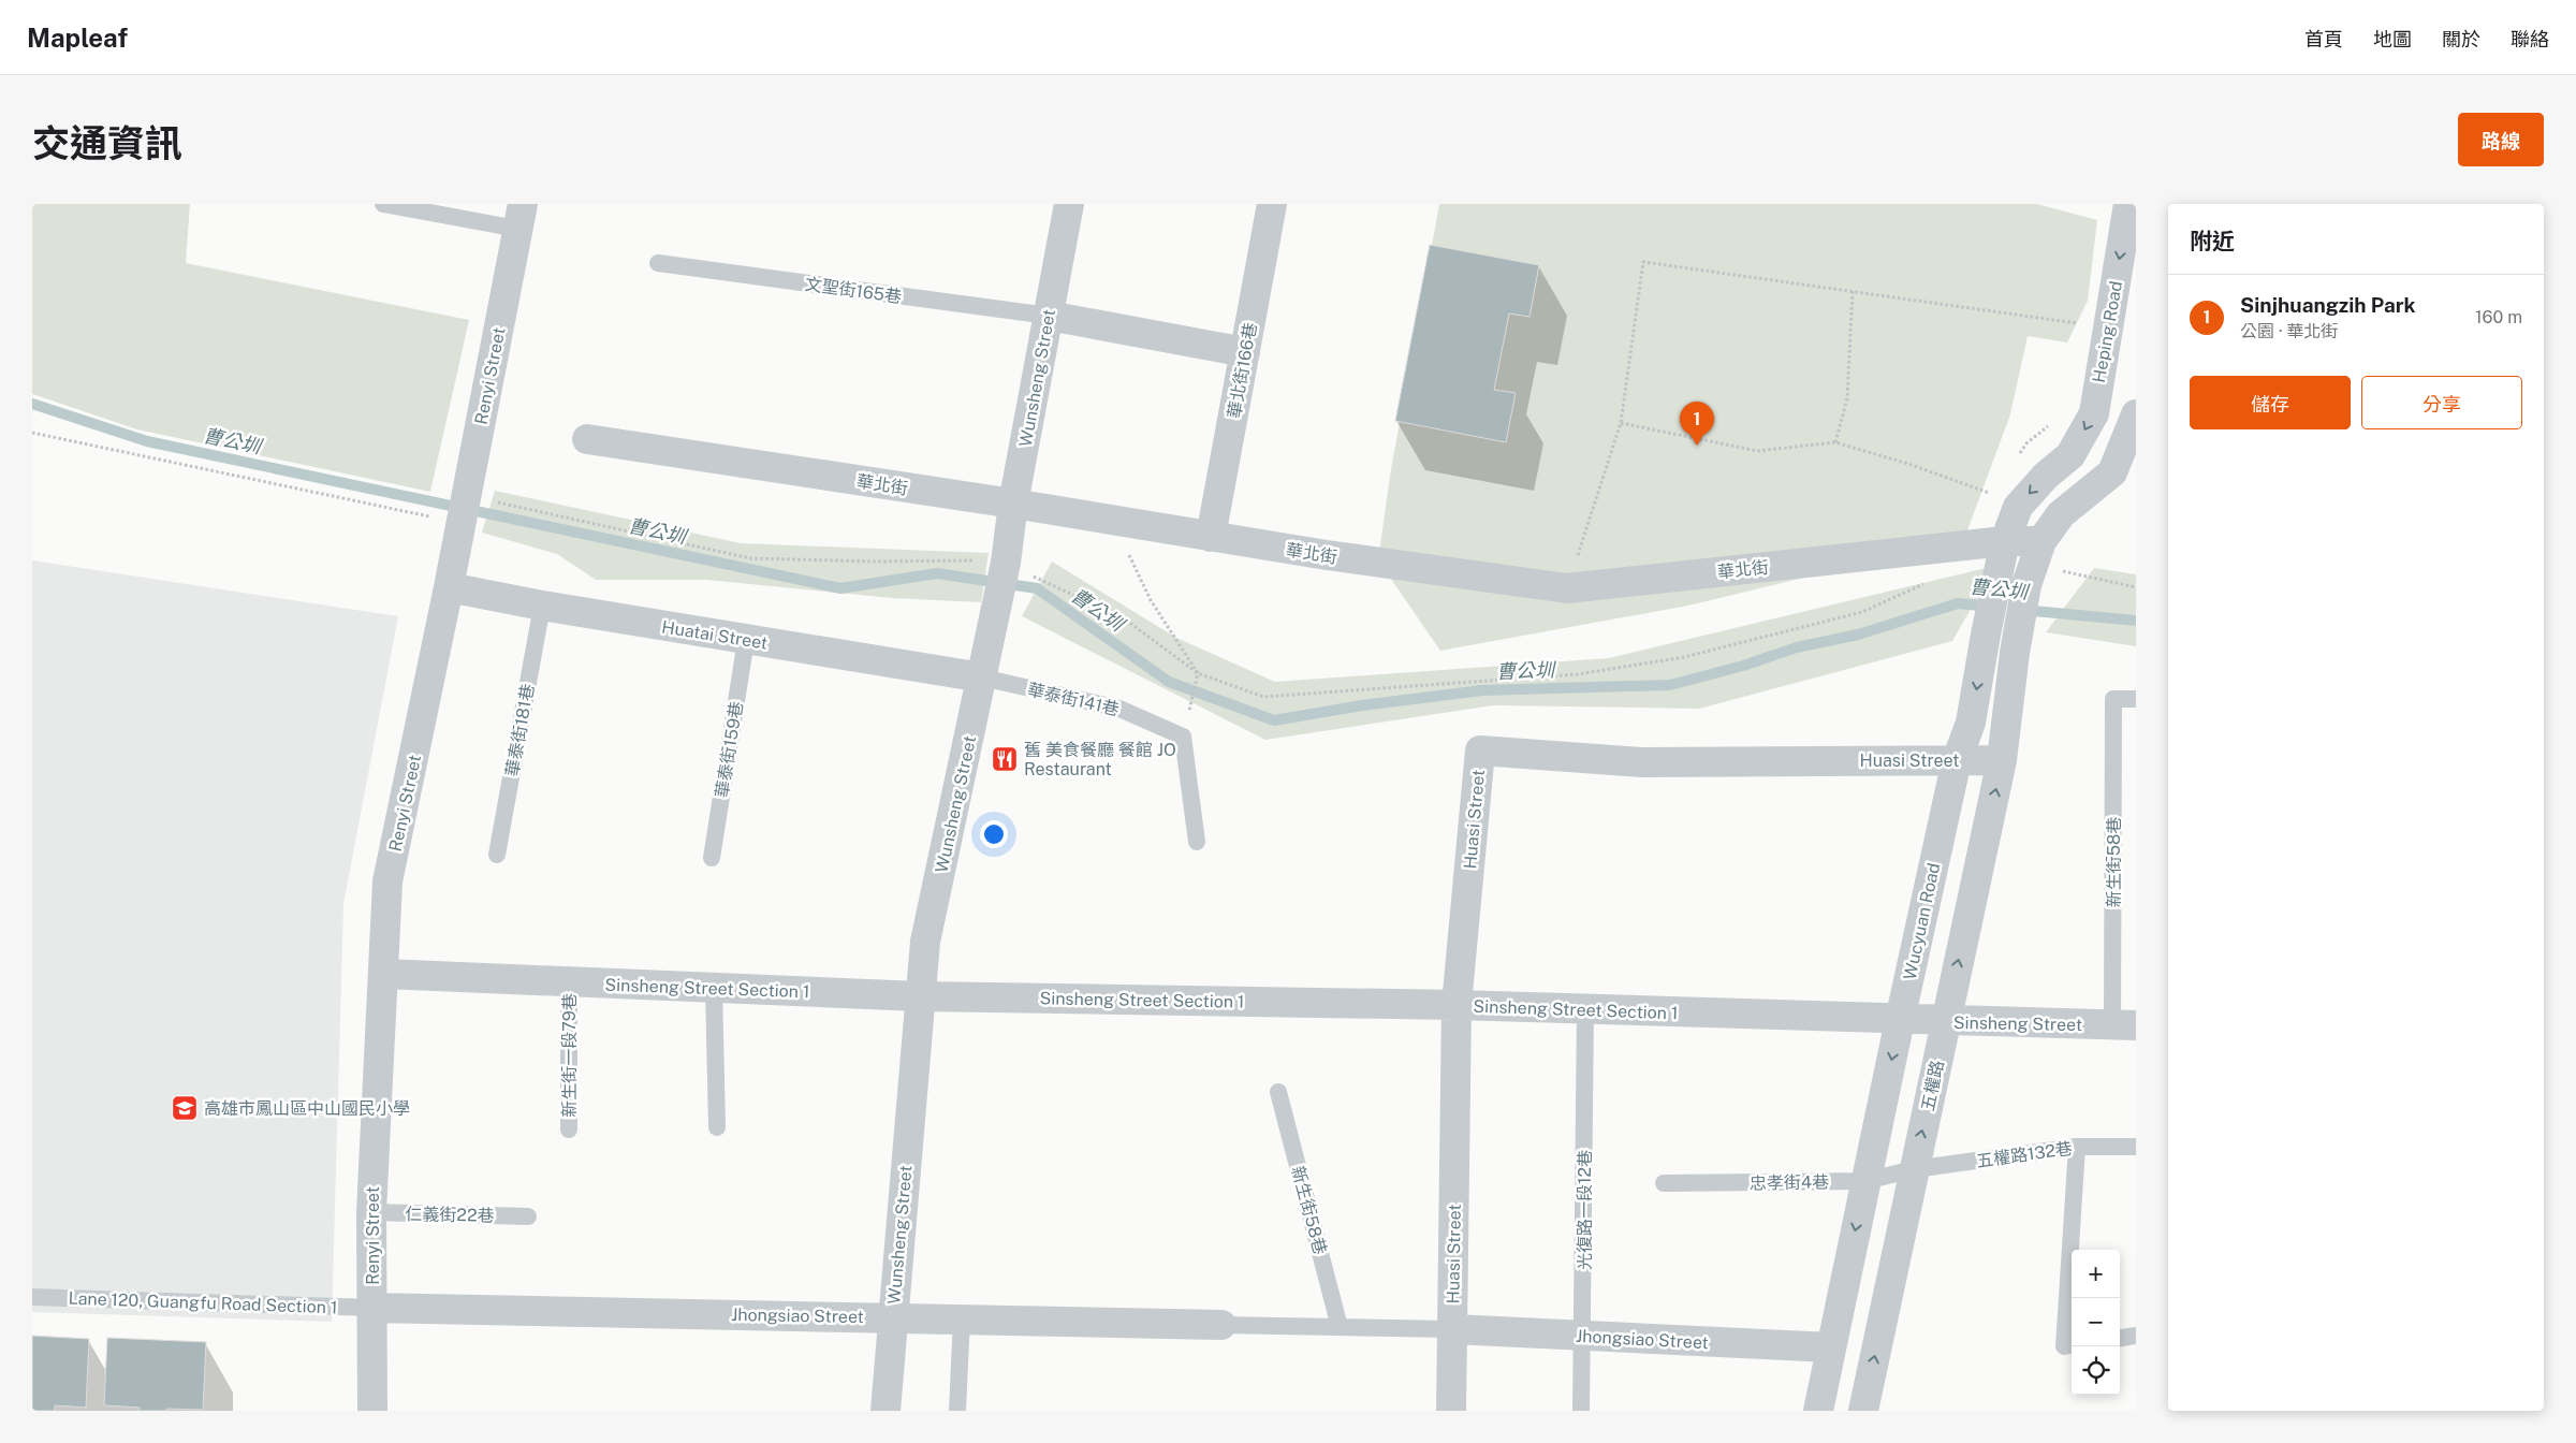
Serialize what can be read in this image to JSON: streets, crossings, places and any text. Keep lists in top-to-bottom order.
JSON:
{
  "streets": {
    "street": [
      "Heping Road",
      "華北街166巷",
      "Renyi Street",
      "Wunsheng Street",
      "華北街",
      "Huatai Street",
      "Huasi Street",
      "Wucyuan Road",
      "Sinsheng Street Section 1",
      "Sinsheng Street",
      "五權路",
      "Jhongsiao Street"
    ],
    "lane": [
      "文聖街165巷",
      "華泰街141巷",
      "華泰街181巷",
      "華泰街159巷",
      "新生街58巷",
      "新生街一段79巷",
      "五權路132巷",
      "忠孝街4巷",
      "光復路一段12巷",
      "仁義街22巷",
      "Lane 120, Guangfu Road Section 1"
    ]
  },
  "crossings": [
    ["文聖街165巷", "Wunsheng Street"],
    ["Heping Road", "Wucyuan Road"],
    ["華北街166巷", "華北街"],
    ["Renyi Street", "Huatai Street"],
    ["Renyi Street", "Sinsheng Street Section 1"],
    ["Renyi Street", "仁義街22巷"],
    ["Renyi Street", "Lane 120, Guangfu Road Section 1"],
    ["Renyi Street", "Jhongsiao Street"],
    ["Wunsheng Street", "華北街"],
    ["Wunsheng Street", "Huatai Street"],
    ["Wunsheng Street", "華泰街141巷"],
    ["Wunsheng Street", "Sinsheng Street Section 1"],
    ["Wunsheng Street", "Jhongsiao Street"],
    ["華北街", "Wucyuan Road"],
    ["華北街", "五權路"],
    ["Huatai Street", "華泰街141巷"],
    ["Huatai Street", "華泰街181巷"],
    ["Huatai Street", "華泰街159巷"],
    ["Huasi Street", "Wucyuan Road"],
    ["Huasi Street", "Sinsheng Street Section 1"],
    ["Huasi Street", "五權路"],
    ["Huasi Street", "Jhongsiao Street"],
    ["新生街58巷", "Sinsheng Street"],
    ["Wucyuan Road", "Sinsheng Street Section 1"],
    ["Wucyuan Road", "Sinsheng Street"],
    ["Wucyuan Road", "忠孝街4巷"],
    ["Wucyuan Road", "Jhongsiao Street"],
    ["Sinsheng Street Section 1", "Sinsheng Street"],
    ["Sinsheng Street Section 1", "新生街一段79巷"],
    ["Sinsheng Street Section 1", "光復路一段12巷"],
    ["Sinsheng Street", "五權路"],
    ["五權路", "五權路132巷"],
    ["五權路", "忠孝街4巷"],
    ["五權路132巷", "忠孝街4巷"],
    ["光復路一段12巷", "Jhongsiao Street"],
    ["Lane 120, Guangfu Road Section 1", "Jhongsiao Street"]
  ],
  "one_way": ["Heping Road", "Wucyuan Road", "五權路"],
  "water": ["曹公圳"],
  "places": {
    "restaurant": ["舊 美食餐廳 餐館 JO Restaurant"],
    "school or university": ["高雄市鳳山區中山國民小學"]
  },
  "page": {
    "header": "Mapleaf",
    "nav": [
      "首頁",
      "地圖",
      "關於",
      "聯絡"
    ],
    "title": "交通資訊",
    "buttons": [
      "路線",
      ["儲存", "分享"]
    ],
    "heading": "附近",
    "list": [
      {
        "mark": "1",
        "name": "Sinjhuangzih Park",
        "note": "公園 · 華北街",
        "value": "160 m"
      }
    ],
    "pins": "1",
    "map_buttons": ["+", "−"]
  }
}
